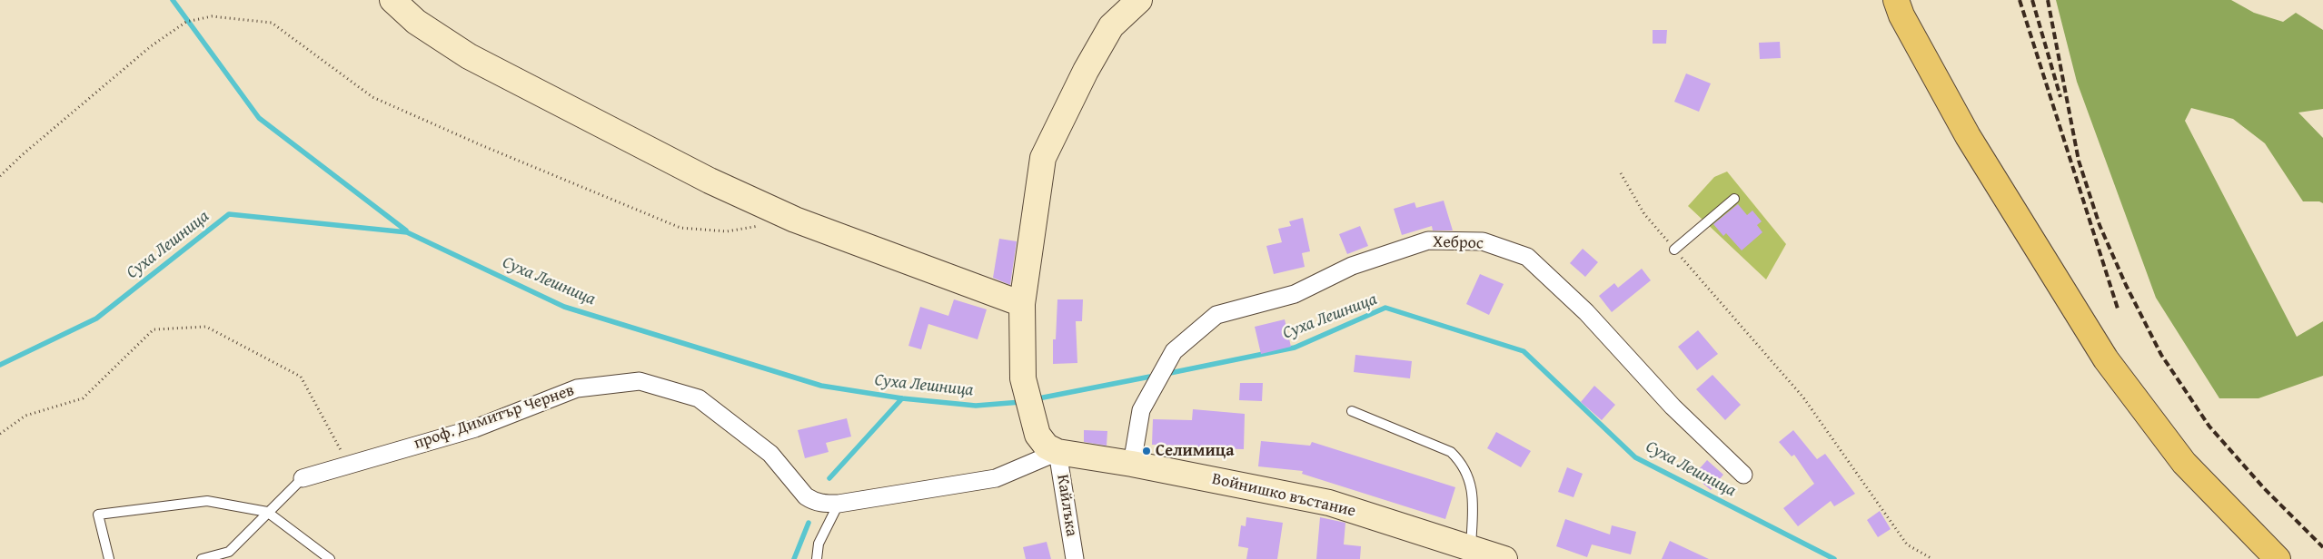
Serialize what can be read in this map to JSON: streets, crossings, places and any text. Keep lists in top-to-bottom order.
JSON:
{
  "streets": {
    "street": [
      "Хеброс",
      "проф. Димитър Чернев",
      "Войнишко въстание",
      "Кайлъка"
    ]
  },
  "crossings": [
    ["Хеброс", "Войнишко въстание"],
    ["Войнишко въстание", "Кайлъка"]
  ],
  "water": ["Суха Лешница"],
  "places": ["Селимица"]
}
